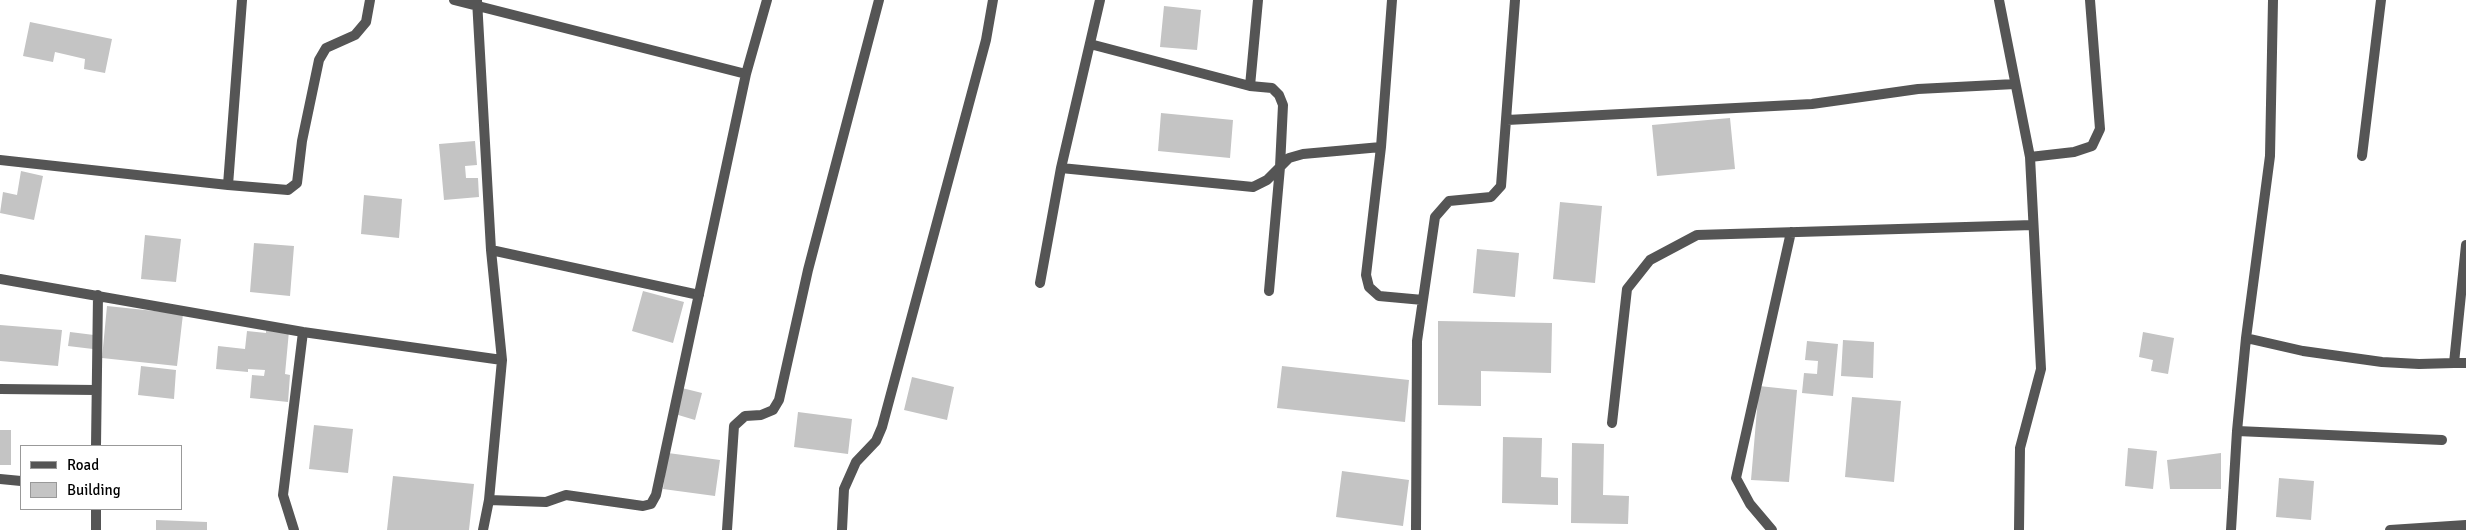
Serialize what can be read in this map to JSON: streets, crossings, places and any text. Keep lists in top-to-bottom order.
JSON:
{
  "legend": ["Road", "Building"]
}
